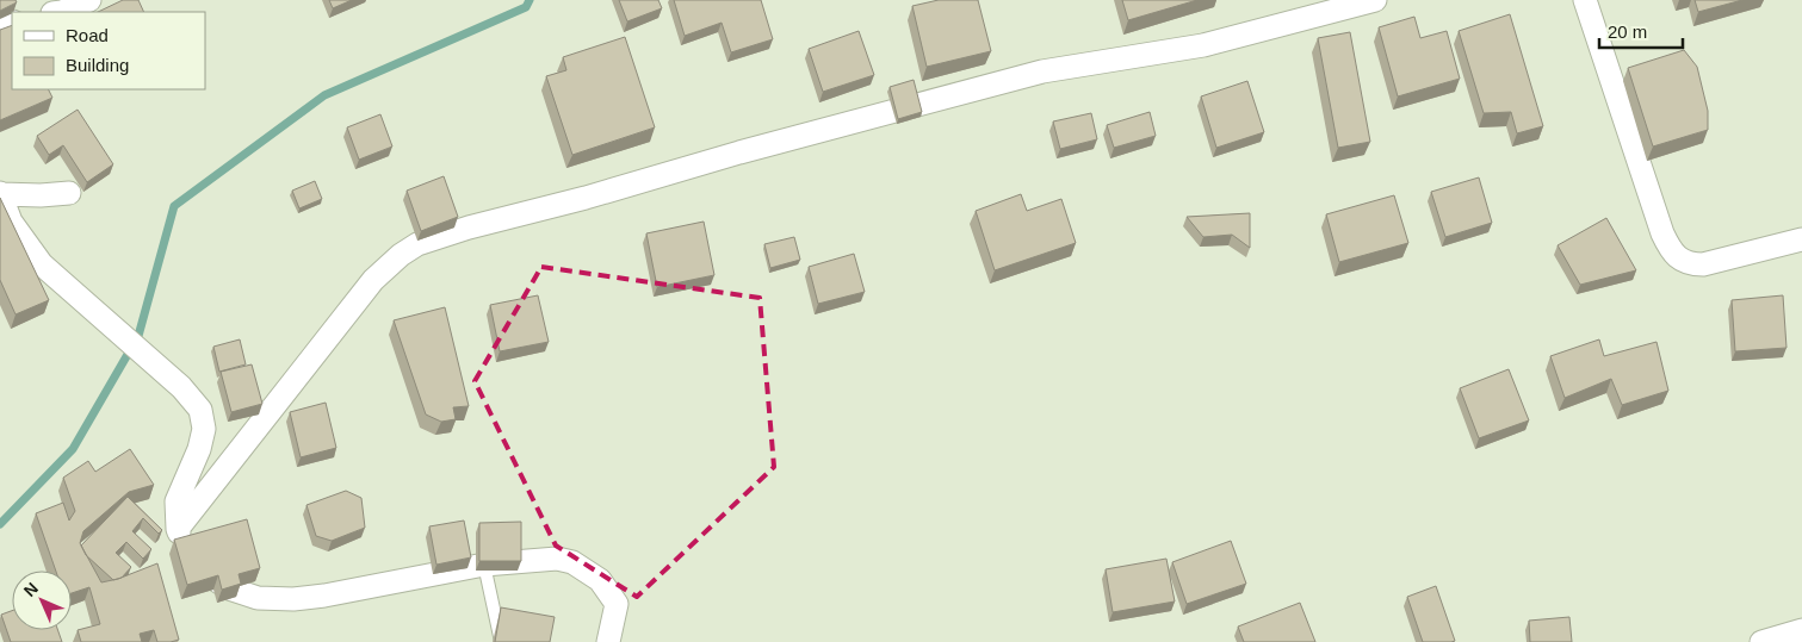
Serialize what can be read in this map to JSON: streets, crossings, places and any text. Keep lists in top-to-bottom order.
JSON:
{
  "legend": ["Road", "Building"],
  "scale_bar": "20 m",
  "north": "top left"
}
